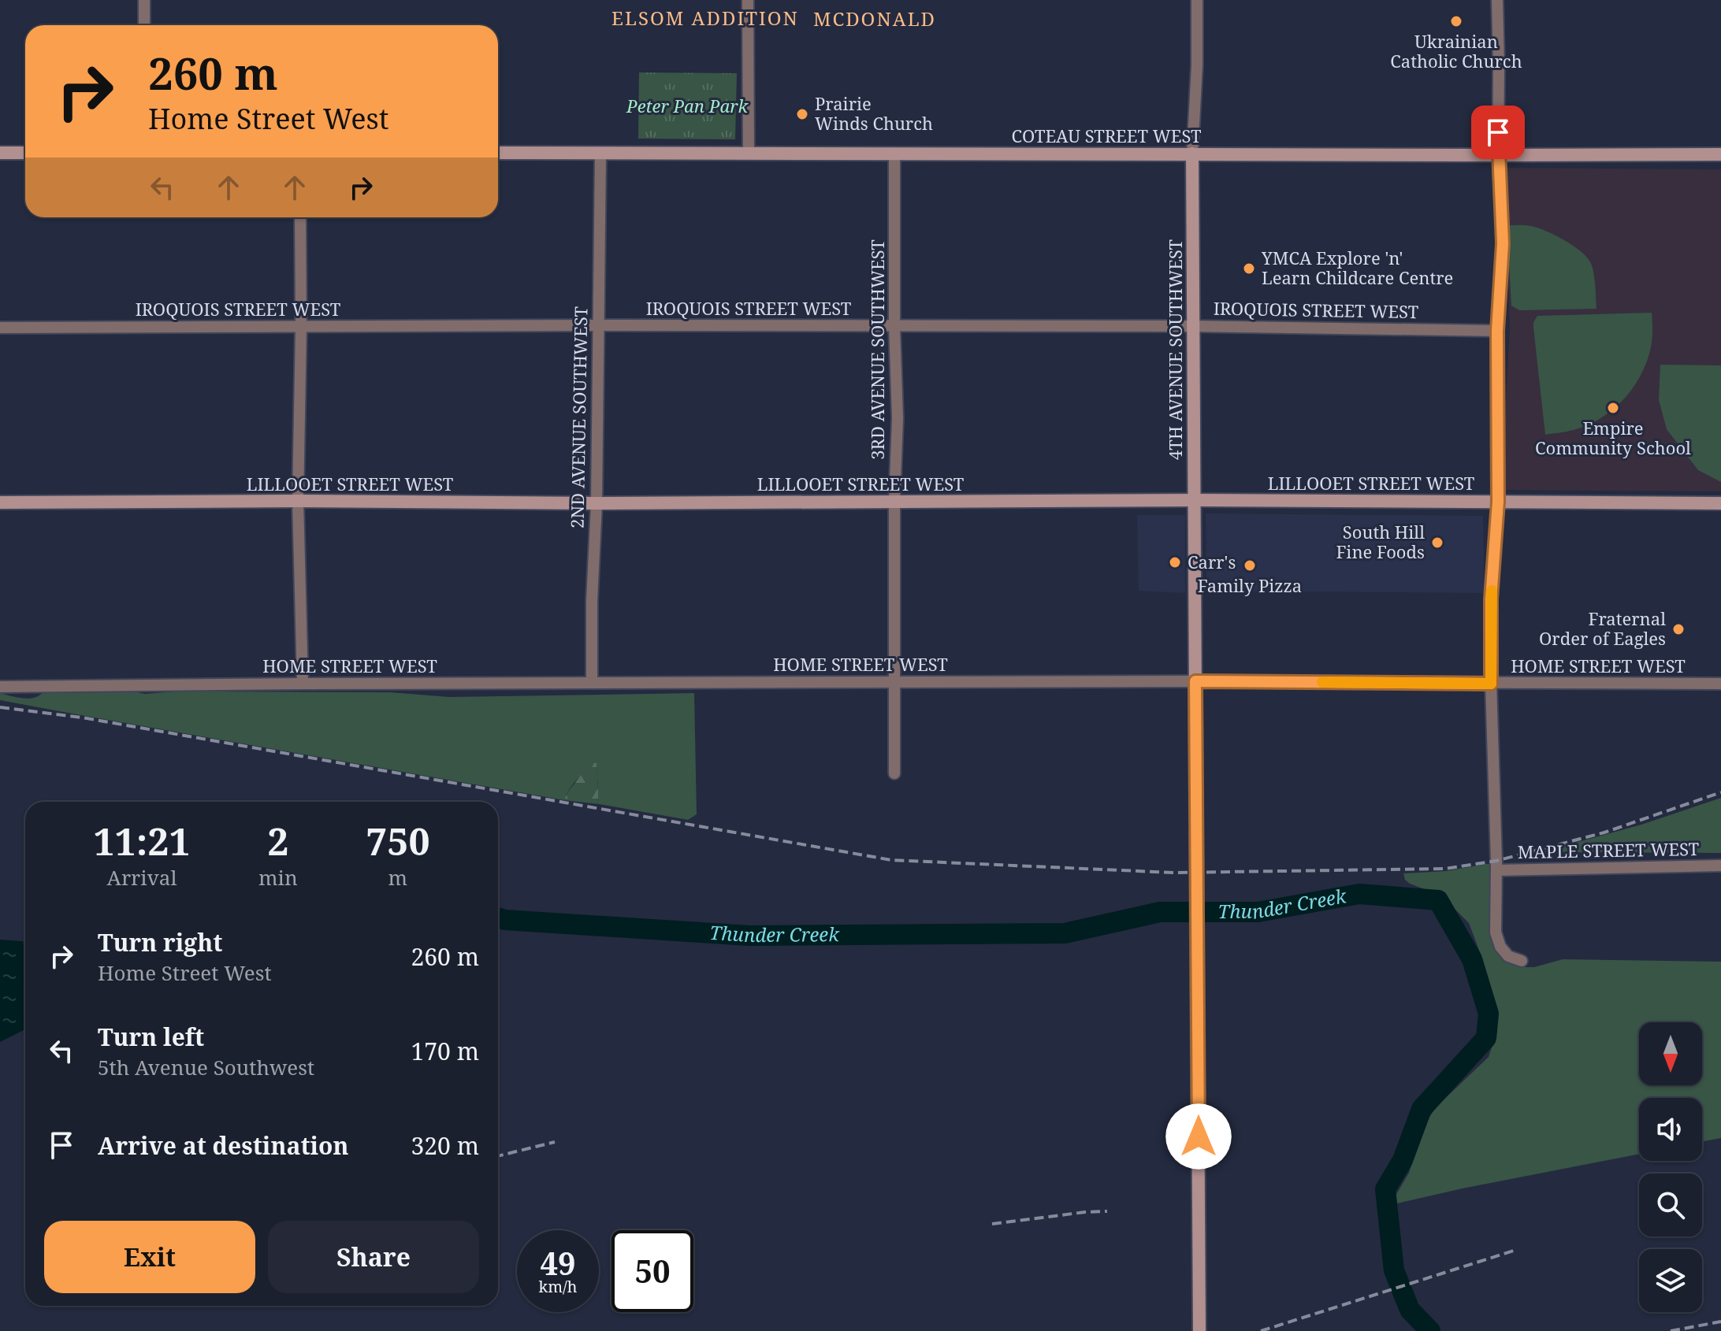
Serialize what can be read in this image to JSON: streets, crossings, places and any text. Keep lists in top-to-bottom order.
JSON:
{
  "streets": {
    "street": [
      "COTEAU STREET WEST",
      "IROQUOIS STREET WEST",
      "3RD AVENUE SOUTHWEST",
      "4TH AVENUE SOUTHWEST",
      "2ND AVENUE SOUTHWEST",
      "LILLOOET STREET WEST",
      "HOME STREET WEST",
      "MAPLE STREET WEST"
    ]
  },
  "crossings": [
    ["COTEAU STREET WEST", "3RD AVENUE SOUTHWEST"],
    ["COTEAU STREET WEST", "4TH AVENUE SOUTHWEST"],
    ["COTEAU STREET WEST", "2ND AVENUE SOUTHWEST"],
    ["IROQUOIS STREET WEST", "3RD AVENUE SOUTHWEST"],
    ["IROQUOIS STREET WEST", "4TH AVENUE SOUTHWEST"],
    ["IROQUOIS STREET WEST", "2ND AVENUE SOUTHWEST"],
    ["3RD AVENUE SOUTHWEST", "LILLOOET STREET WEST"],
    ["3RD AVENUE SOUTHWEST", "HOME STREET WEST"],
    ["4TH AVENUE SOUTHWEST", "LILLOOET STREET WEST"],
    ["4TH AVENUE SOUTHWEST", "HOME STREET WEST"],
    ["2ND AVENUE SOUTHWEST", "LILLOOET STREET WEST"],
    ["2ND AVENUE SOUTHWEST", "HOME STREET WEST"]
  ],
  "districts": ["ELSOM ADDITION", "MCDONALD"],
  "water": ["Thunder Creek"],
  "parks": ["Peter Pan Park"],
  "places": [
    "Ukrainian Catholic Church",
    "Prairie Winds Church",
    "YMCA Explore 'n' Learn Childcare Centre",
    "Empire Community School",
    "South Hill Fine Foods",
    "Carr's",
    "Family Pizza",
    "Fraternal Order of Eagles"
  ],
  "north": "bottom",
  "page": {
    "turn": ["260 m", "Home Street West"],
    "eta": [
      "11:21",
      "Arrival",
      "2",
      "min",
      "750",
      "m"
    ],
    "list": [
      {
        "name": "Turn right",
        "note": "Home Street West",
        "value": "260 m"
      },
      {
        "name": "Turn left",
        "note": "5th Avenue Southwest",
        "value": "170 m"
      },
      {
        "name": "Arrive at destination",
        "value": "320 m"
      }
    ],
    "buttons": ["Exit", "Share"],
    "speed": "49 km/h",
    "limit": "50"
  }
}
